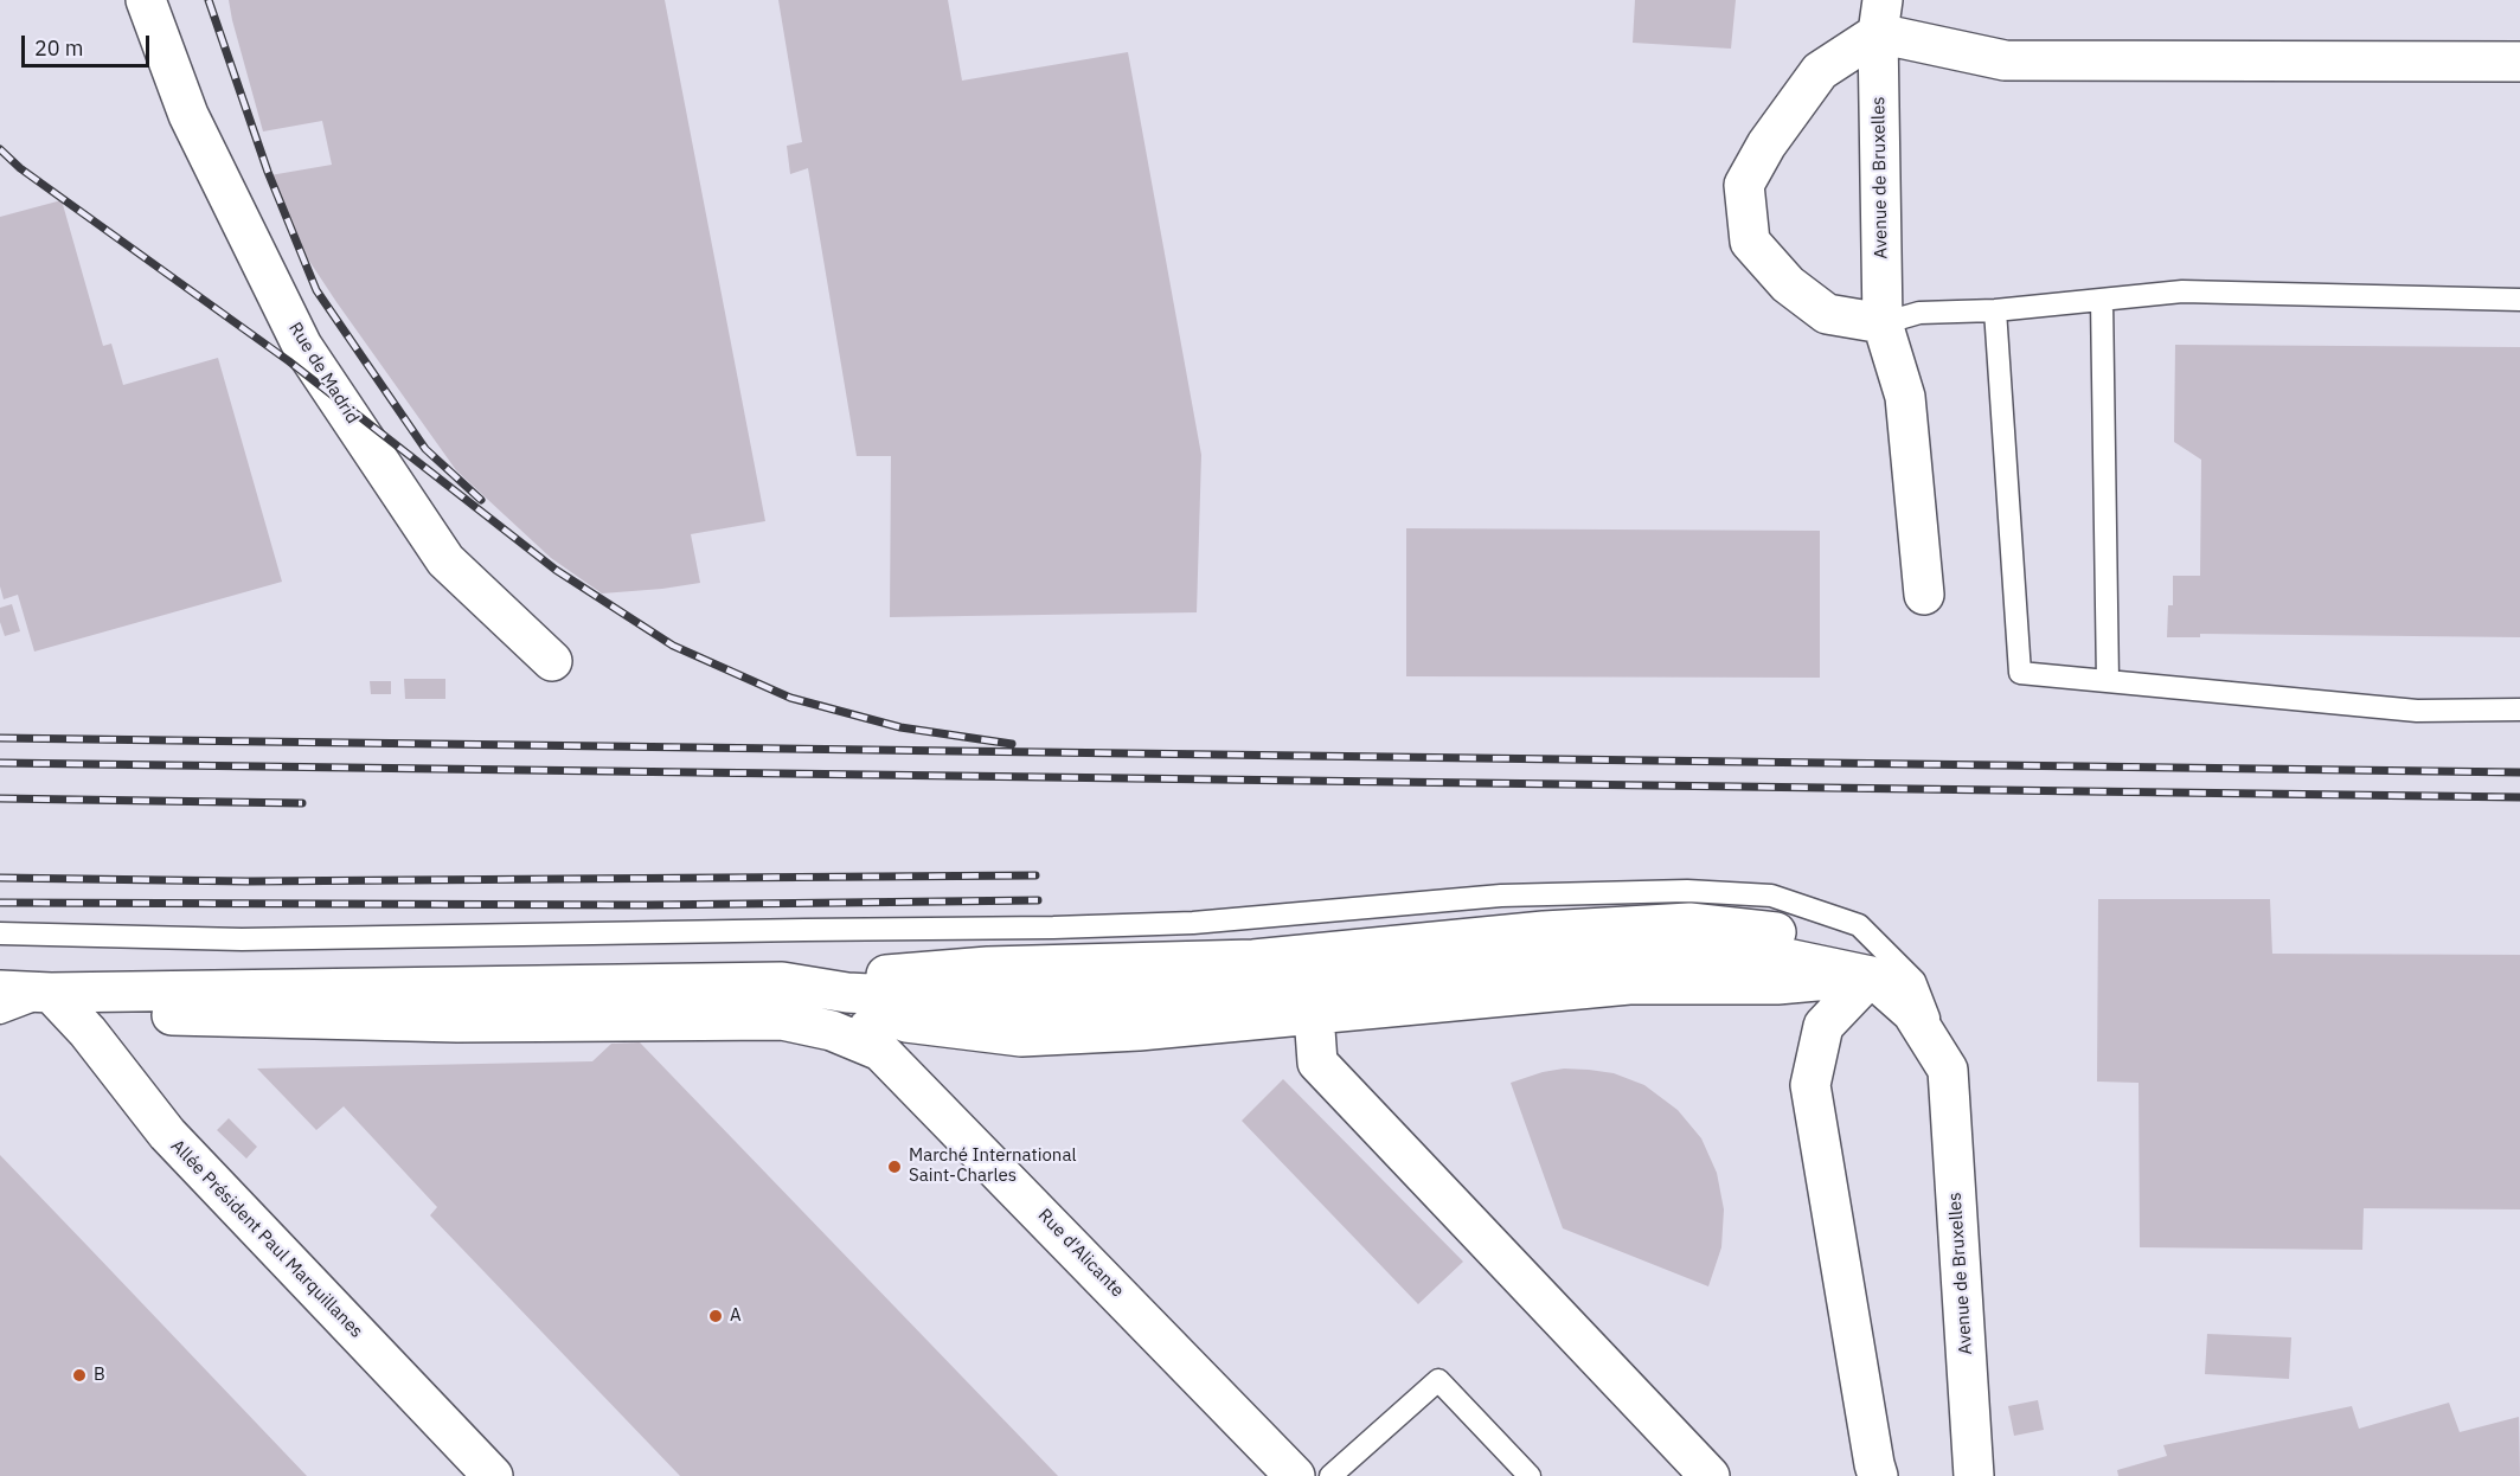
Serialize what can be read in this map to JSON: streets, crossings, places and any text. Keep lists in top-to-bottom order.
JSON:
{
  "streets": {
    "street": [
      "Avenue de Bruxelles",
      "Rue de Madrid",
      "Allée Président Paul Marquillanes",
      "Rue d'Alicante"
    ]
  },
  "places": ["Marché International Saint-Charles", "A", "B"],
  "scale_bar": "20 m"
}
